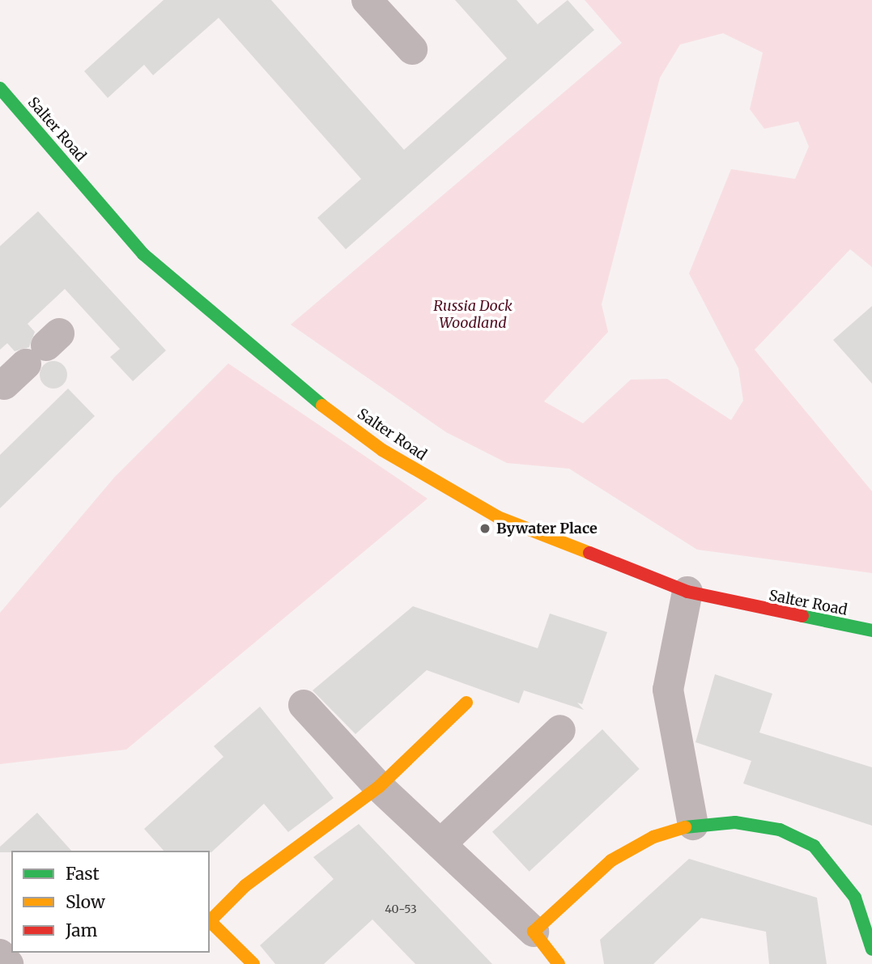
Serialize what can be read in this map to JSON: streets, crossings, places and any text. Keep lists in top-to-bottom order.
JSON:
{
  "streets": {
    "main road": ["Salter Road"]
  },
  "parks": ["Russia Dock Woodland"],
  "places": ["Bywater Place"],
  "house_numbers": ["40-53"],
  "legend": ["Fast", "Slow", "Jam"]
}
